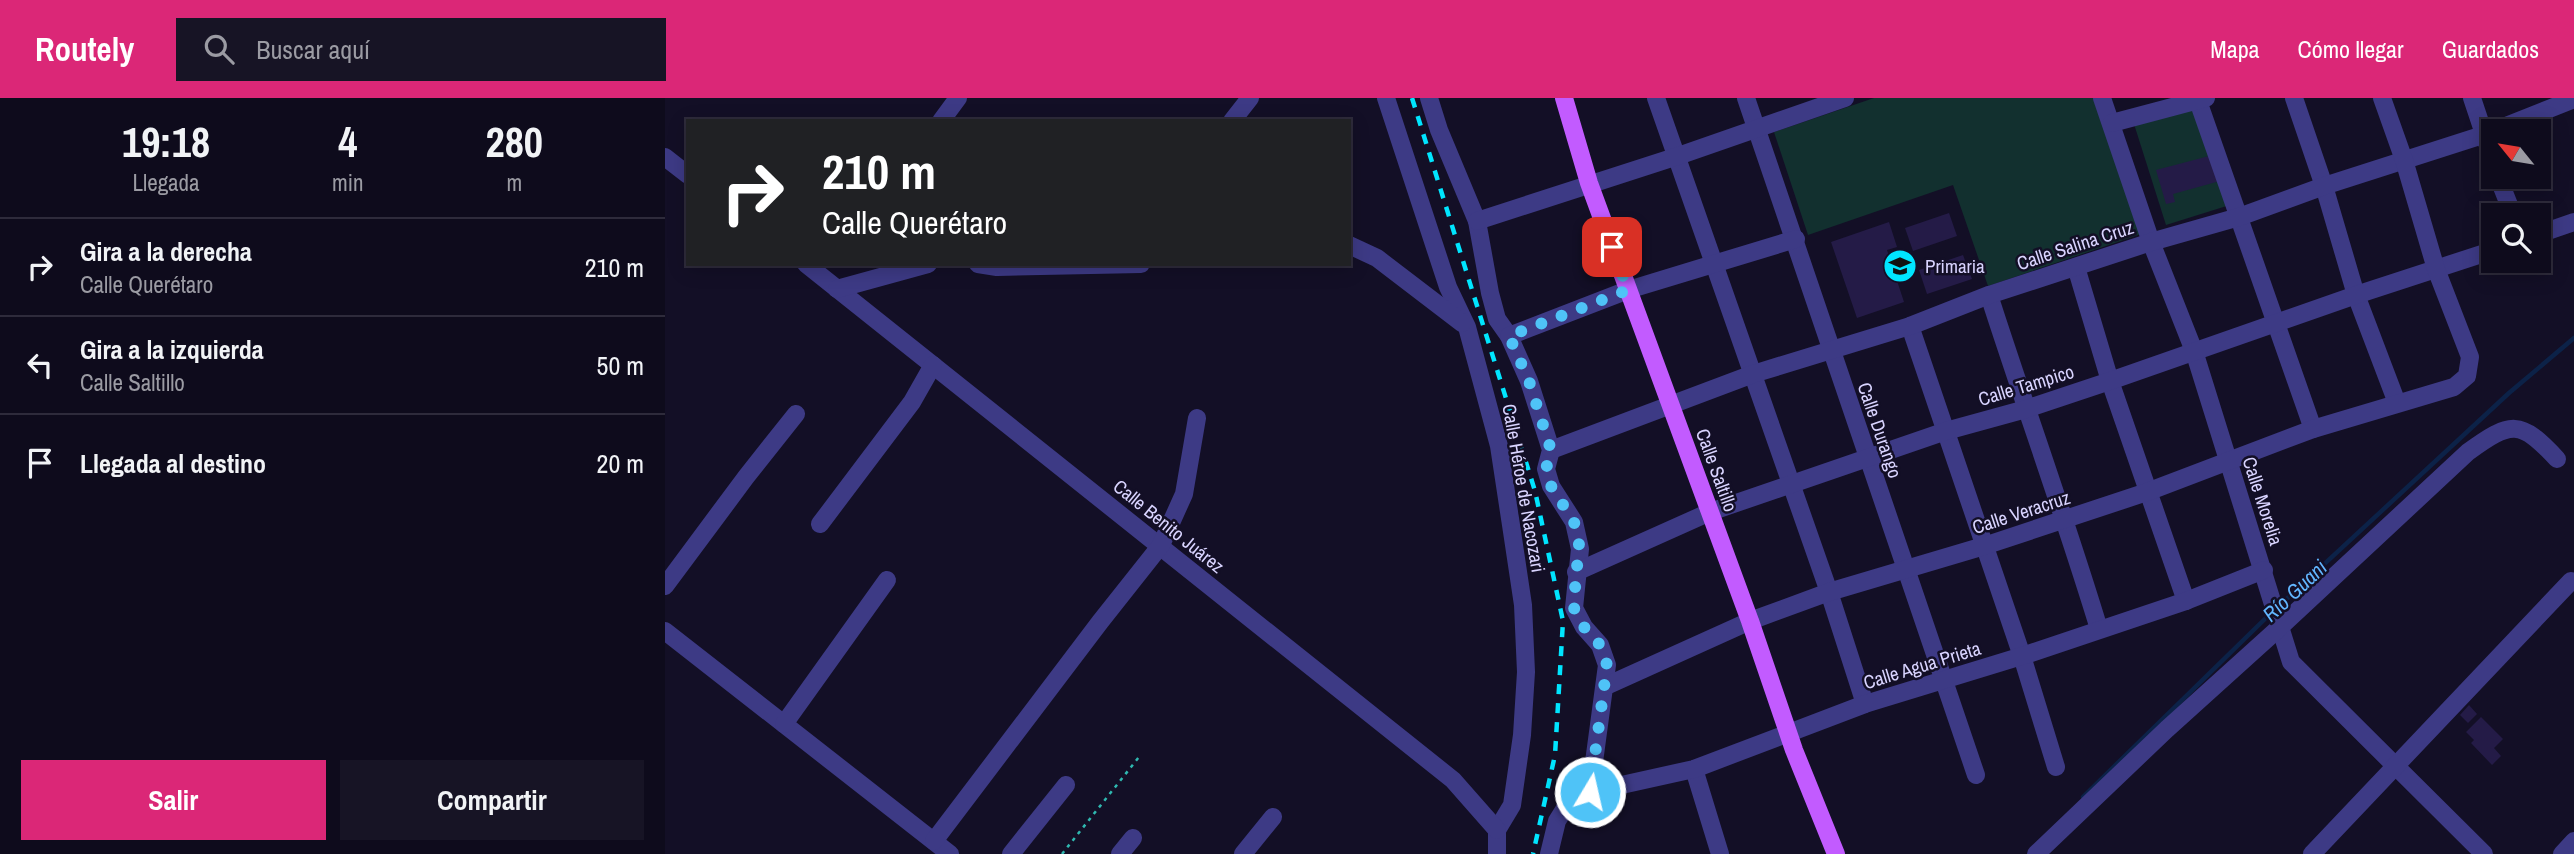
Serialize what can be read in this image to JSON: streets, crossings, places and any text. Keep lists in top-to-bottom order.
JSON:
{
  "streets": {
    "main road": ["Calle Saltillo"],
    "street": [
      "Calle Salina Cruz",
      "Calle Tampico",
      "Calle Durango",
      "Calle Héroe de Nacozari",
      "Calle Morelia",
      "Calle Veracruz",
      "Calle Benito Juárez",
      "Calle Agua Prieta"
    ]
  },
  "crossings": [
    ["Calle Salina Cruz", "Calle Durango"],
    ["Calle Salina Cruz", "Calle Saltillo"],
    ["Calle Salina Cruz", "Calle Morelia"],
    ["Calle Tampico", "Calle Durango"],
    ["Calle Tampico", "Calle Saltillo"],
    ["Calle Tampico", "Calle Morelia"],
    ["Calle Tampico", "Calle Veracruz"],
    ["Calle Durango", "Calle Veracruz"],
    ["Calle Durango", "Calle Agua Prieta"],
    ["Calle Saltillo", "Calle Veracruz"],
    ["Calle Saltillo", "Calle Agua Prieta"],
    ["Calle Héroe de Nacozari", "Calle Benito Juárez"],
    ["Calle Morelia", "Calle Veracruz"],
    ["Calle Morelia", "Calle Agua Prieta"]
  ],
  "water": ["Río Guani"],
  "places": {
    "school or university": ["Primaria"]
  },
  "north": "top left",
  "page": {
    "header": "Routely",
    "search": "Buscar aquí",
    "nav": ["Mapa", "Cómo llegar", "Guardados"],
    "eta": [
      "19:18",
      "Llegada",
      "4",
      "min",
      "280",
      "m"
    ],
    "turn": ["210 m", "Calle Querétaro"],
    "list": [
      {
        "name": "Gira a la derecha",
        "note": "Calle Querétaro",
        "value": "210 m"
      },
      {
        "name": "Gira a la izquierda",
        "note": "Calle Saltillo",
        "value": "50 m"
      },
      {
        "name": "Llegada al destino",
        "value": "20 m"
      }
    ],
    "buttons": ["Salir", "Compartir"]
  }
}
